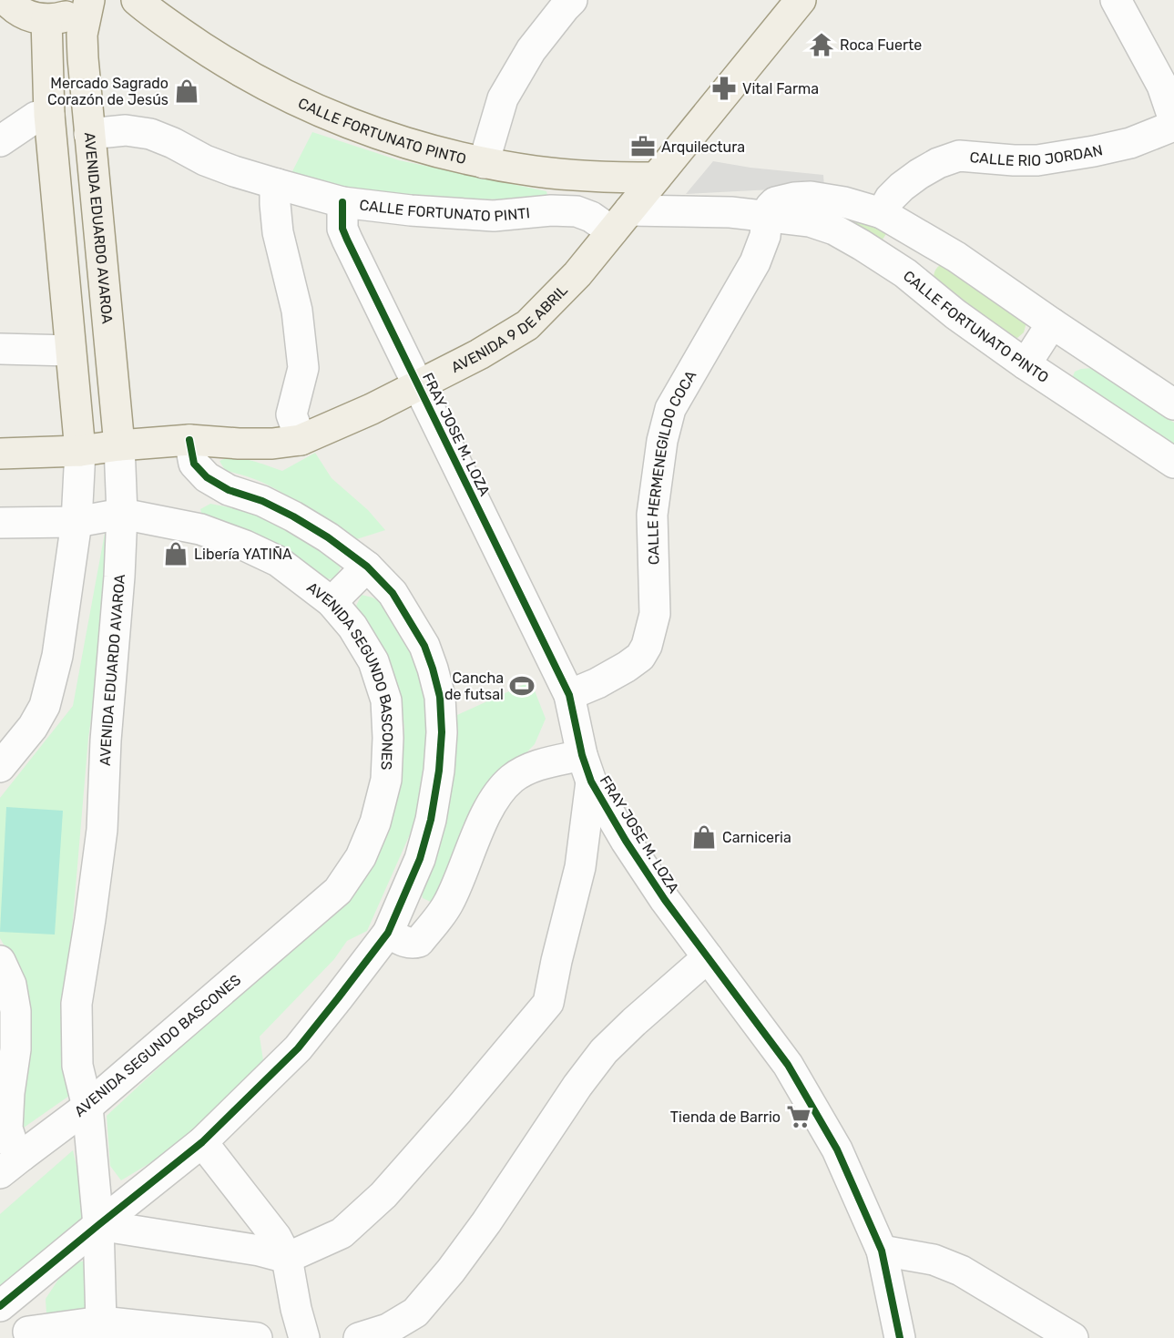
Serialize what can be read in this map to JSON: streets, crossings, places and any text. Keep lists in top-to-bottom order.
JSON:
{
  "streets": {
    "main road": ["CALLE FORTUNATO PINTO", "AVENIDA EDUARDO AVAROA", "AVENIDA 9 DE ABRIL"],
    "street": [
      "CALLE RIO JORDAN",
      "CALLE FORTUNATO PINTI",
      "FRAY JOSE M. LOZA",
      "CALLE HERMENEGILDO COCA",
      "AVENIDA SEGUNDO BASCONES"
    ]
  },
  "crossings": [
    ["CALLE FORTUNATO PINTO", "CALLE FORTUNATO PINTI"],
    ["CALLE FORTUNATO PINTO", "AVENIDA 9 DE ABRIL"],
    ["CALLE FORTUNATO PINTO", "CALLE HERMENEGILDO COCA"],
    ["CALLE FORTUNATO PINTI", "AVENIDA EDUARDO AVAROA"],
    ["CALLE FORTUNATO PINTI", "AVENIDA 9 DE ABRIL"],
    ["CALLE FORTUNATO PINTI", "FRAY JOSE M. LOZA"],
    ["AVENIDA EDUARDO AVAROA", "AVENIDA 9 DE ABRIL"],
    ["AVENIDA EDUARDO AVAROA", "AVENIDA SEGUNDO BASCONES"],
    ["AVENIDA 9 DE ABRIL", "FRAY JOSE M. LOZA"],
    ["FRAY JOSE M. LOZA", "CALLE HERMENEGILDO COCA"]
  ],
  "places": {
    "temple": ["Roca Fuerte"],
    "pharmacy": ["Vital Farma"],
    "shop": ["Mercado Sagrado Corazón de Jesús", "Libería YATIÑA", "Carniceria"],
    "office": ["Arquilectura"],
    "sports": ["Cancha de futsal"],
    "supermarket": ["Tienda de Barrio"]
  }
}
